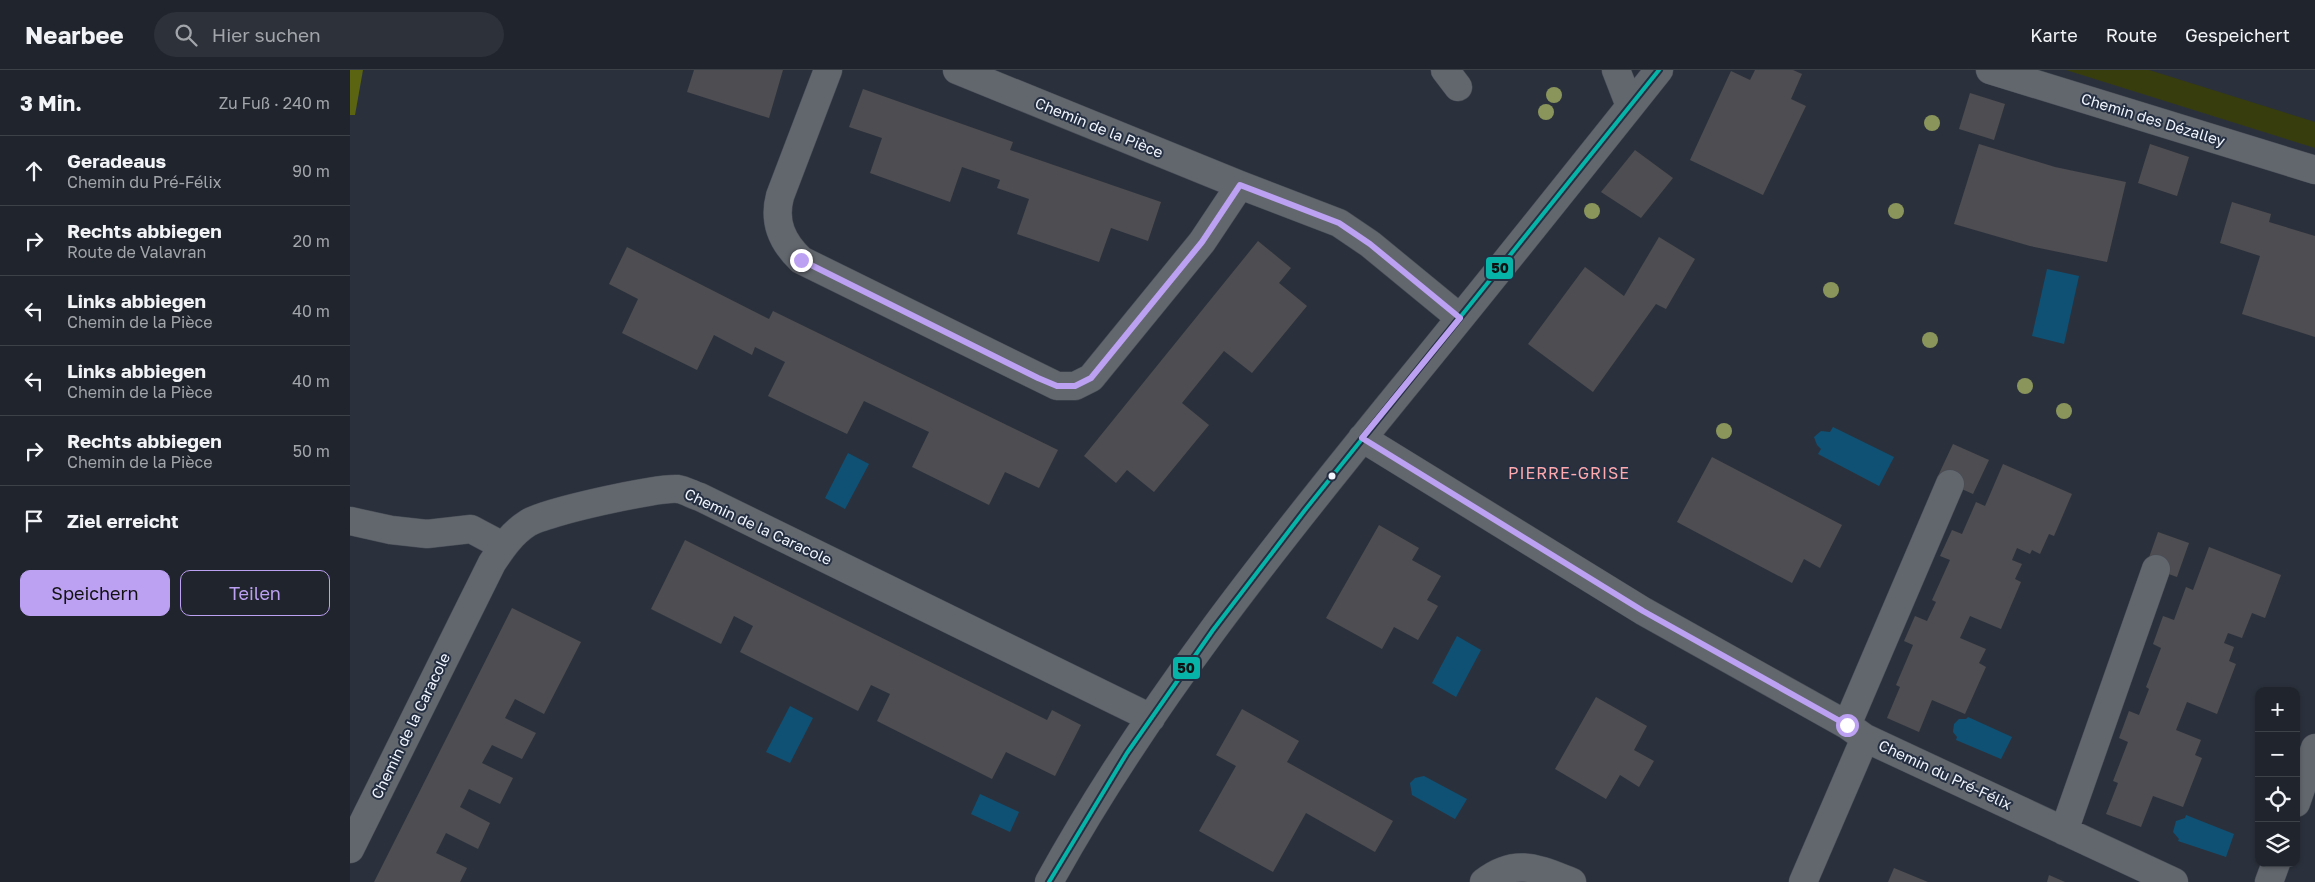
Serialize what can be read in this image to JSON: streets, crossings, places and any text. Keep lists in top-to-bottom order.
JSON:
{
  "streets": {
    "street": [
      "Chemin des Dézalley",
      "Chemin de la Pièce",
      "Chemin de la Caracole",
      "Chemin du Pré-Félix"
    ]
  },
  "districts": ["PIERRE-GRISE"],
  "lines": ["transit line 50"],
  "page": {
    "header": "Nearbee",
    "search": "Hier suchen",
    "nav": ["Karte", "Route", "Gespeichert"],
    "heading": ["3 Min.", "Zu Fuß · 240 m"],
    "list": [
      ["Geradeaus", "Chemin du Pré-Félix", "90 m"],
      ["Rechts abbiegen", "Route de Valavran", "20 m"],
      ["Links abbiegen", "Chemin de la Pièce", "40 m"],
      ["Links abbiegen", "Chemin de la Pièce", "40 m"],
      ["Rechts abbiegen", "Chemin de la Pièce", "50 m"],
      "Ziel erreicht"
    ],
    "buttons": ["Speichern", "Teilen"],
    "map_buttons": ["+", "−"]
  }
}
